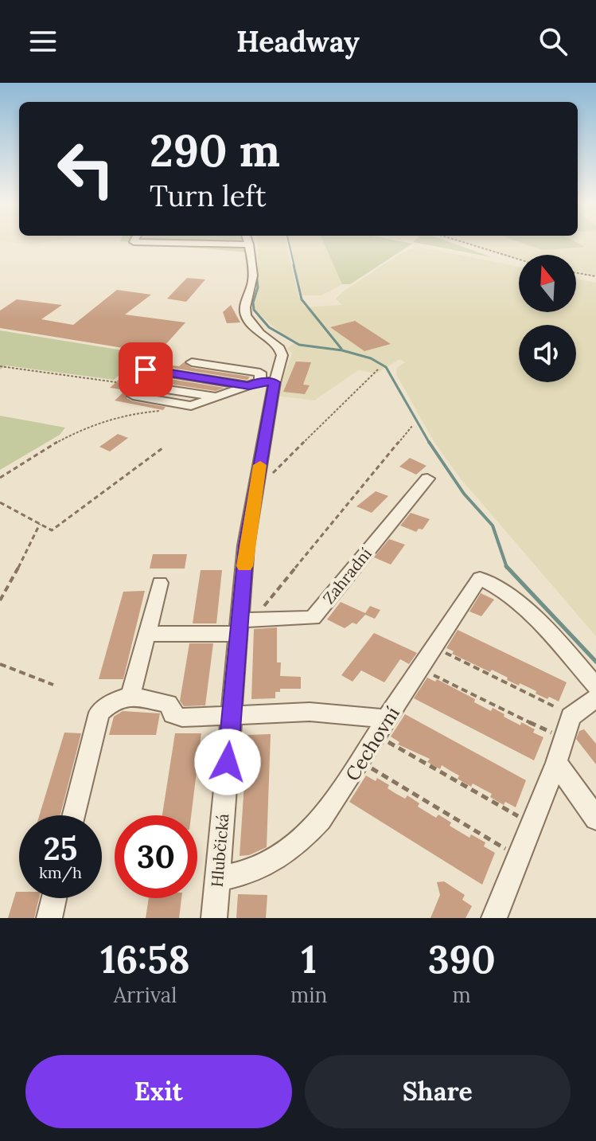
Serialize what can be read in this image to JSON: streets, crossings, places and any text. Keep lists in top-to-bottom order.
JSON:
{
  "streets": {
    "street": ["Zahradní", "Cechovní", "Hlubčická"]
  },
  "crossings": [
    ["Zahradní", "Hlubčická"],
    ["Cechovní", "Hlubčická"]
  ],
  "north": "top",
  "page": {
    "header": "Headway",
    "turn": ["290 m", "Turn left"],
    "speed": "25 km/h",
    "limit": "30",
    "eta": [
      "16:58",
      "Arrival",
      "1",
      "min",
      "390",
      "m"
    ],
    "buttons": ["Exit", "Share"]
  }
}
